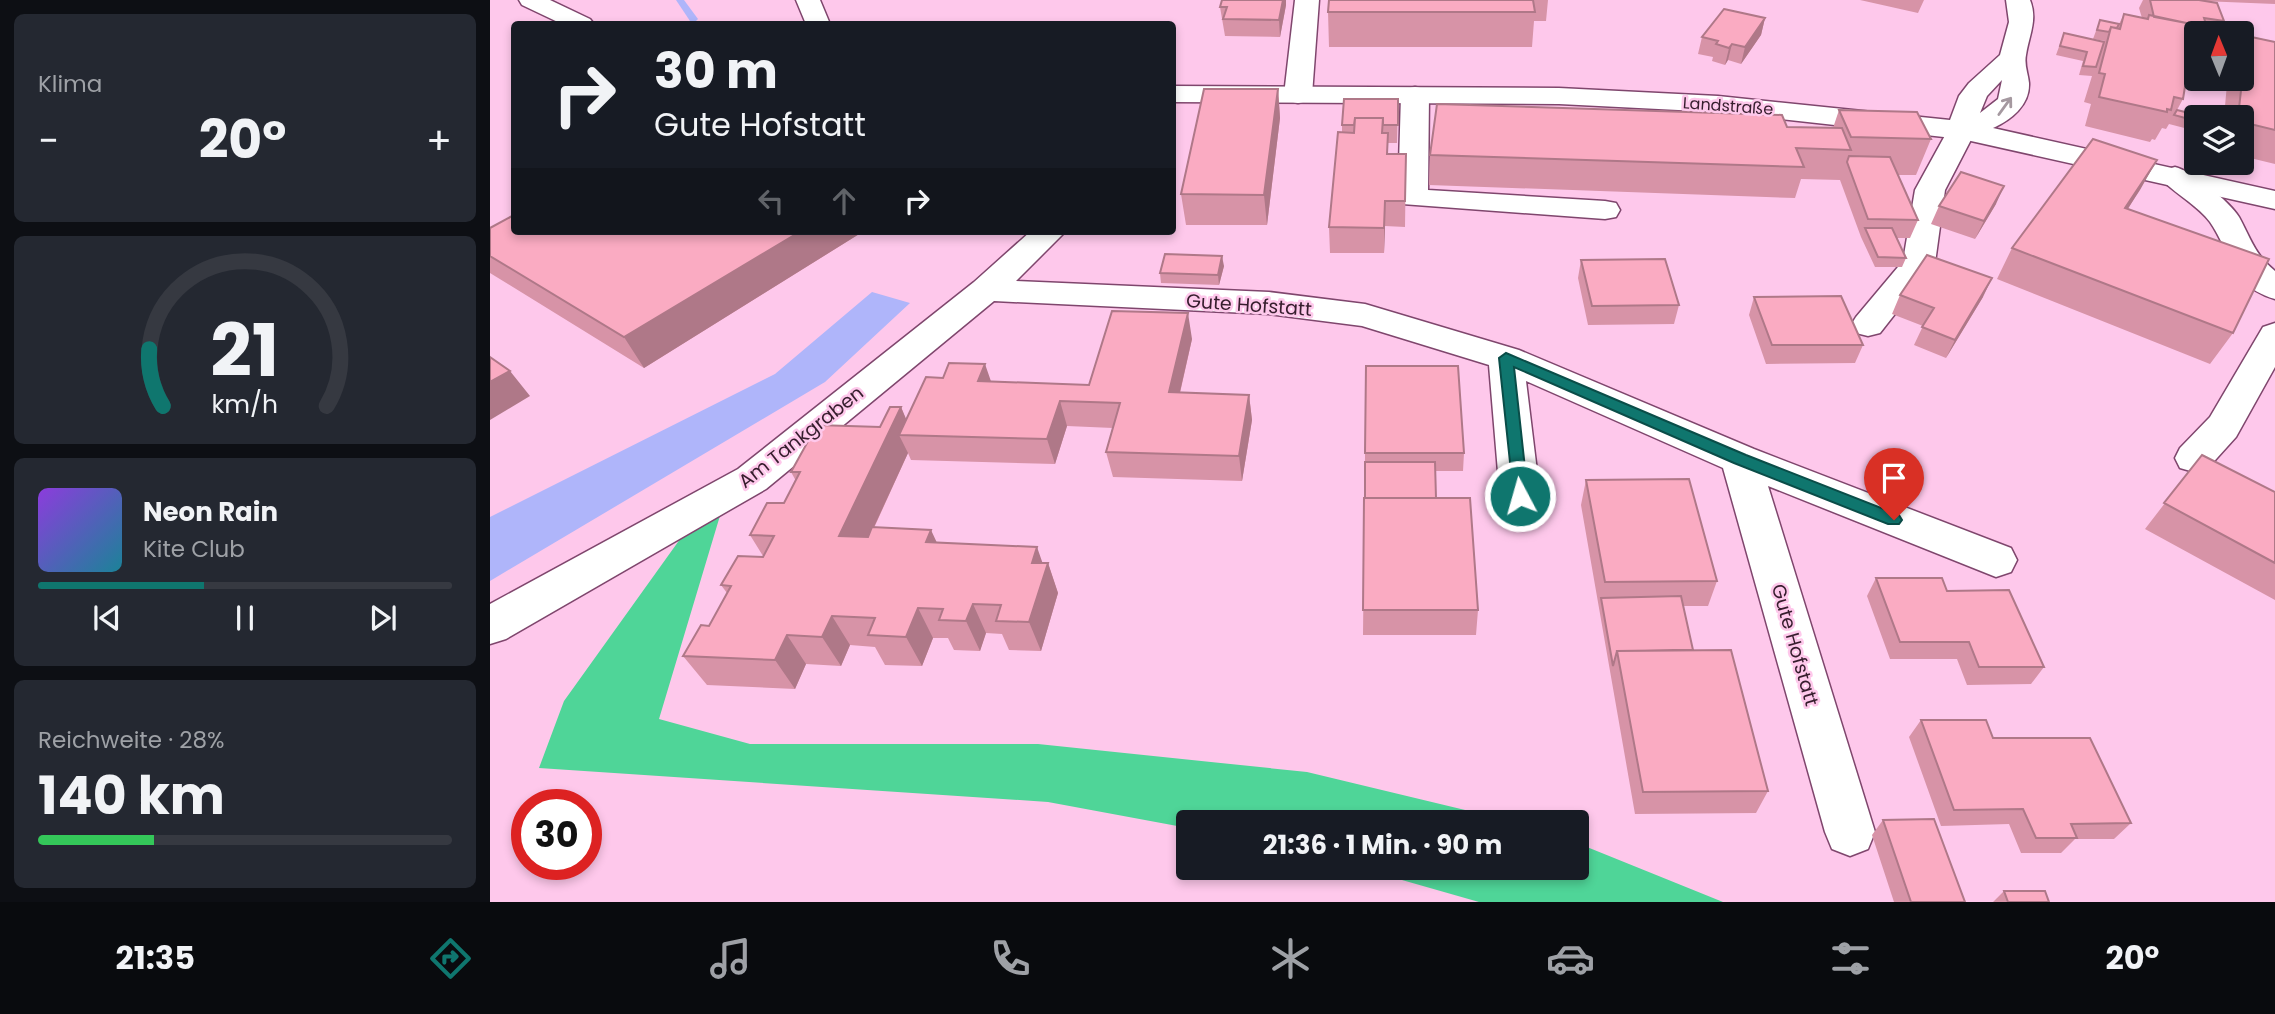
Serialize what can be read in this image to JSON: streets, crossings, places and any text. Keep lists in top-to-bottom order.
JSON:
{
  "streets": {
    "street": ["Landstraße", "Gute Hofstatt", "Am Tankgraben"]
  },
  "crossings": [
    ["Gute Hofstatt", "Am Tankgraben"]
  ],
  "north": "top",
  "page": {
    "tile": [
      "Klima",
      ["Reichweite · 28%", "140 km"]
    ],
    "turn": ["30 m", "Gute Hofstatt"],
    "heat": ["−", "20°", "+"],
    "song": ["Neon Rain", "Kite Club"],
    "limit": "30",
    "trip": "21:36 · 1 Min. · 90 m",
    "tabs": ["21:35", "20°"],
    "gauge": ["21", "km/h"]
  }
}
